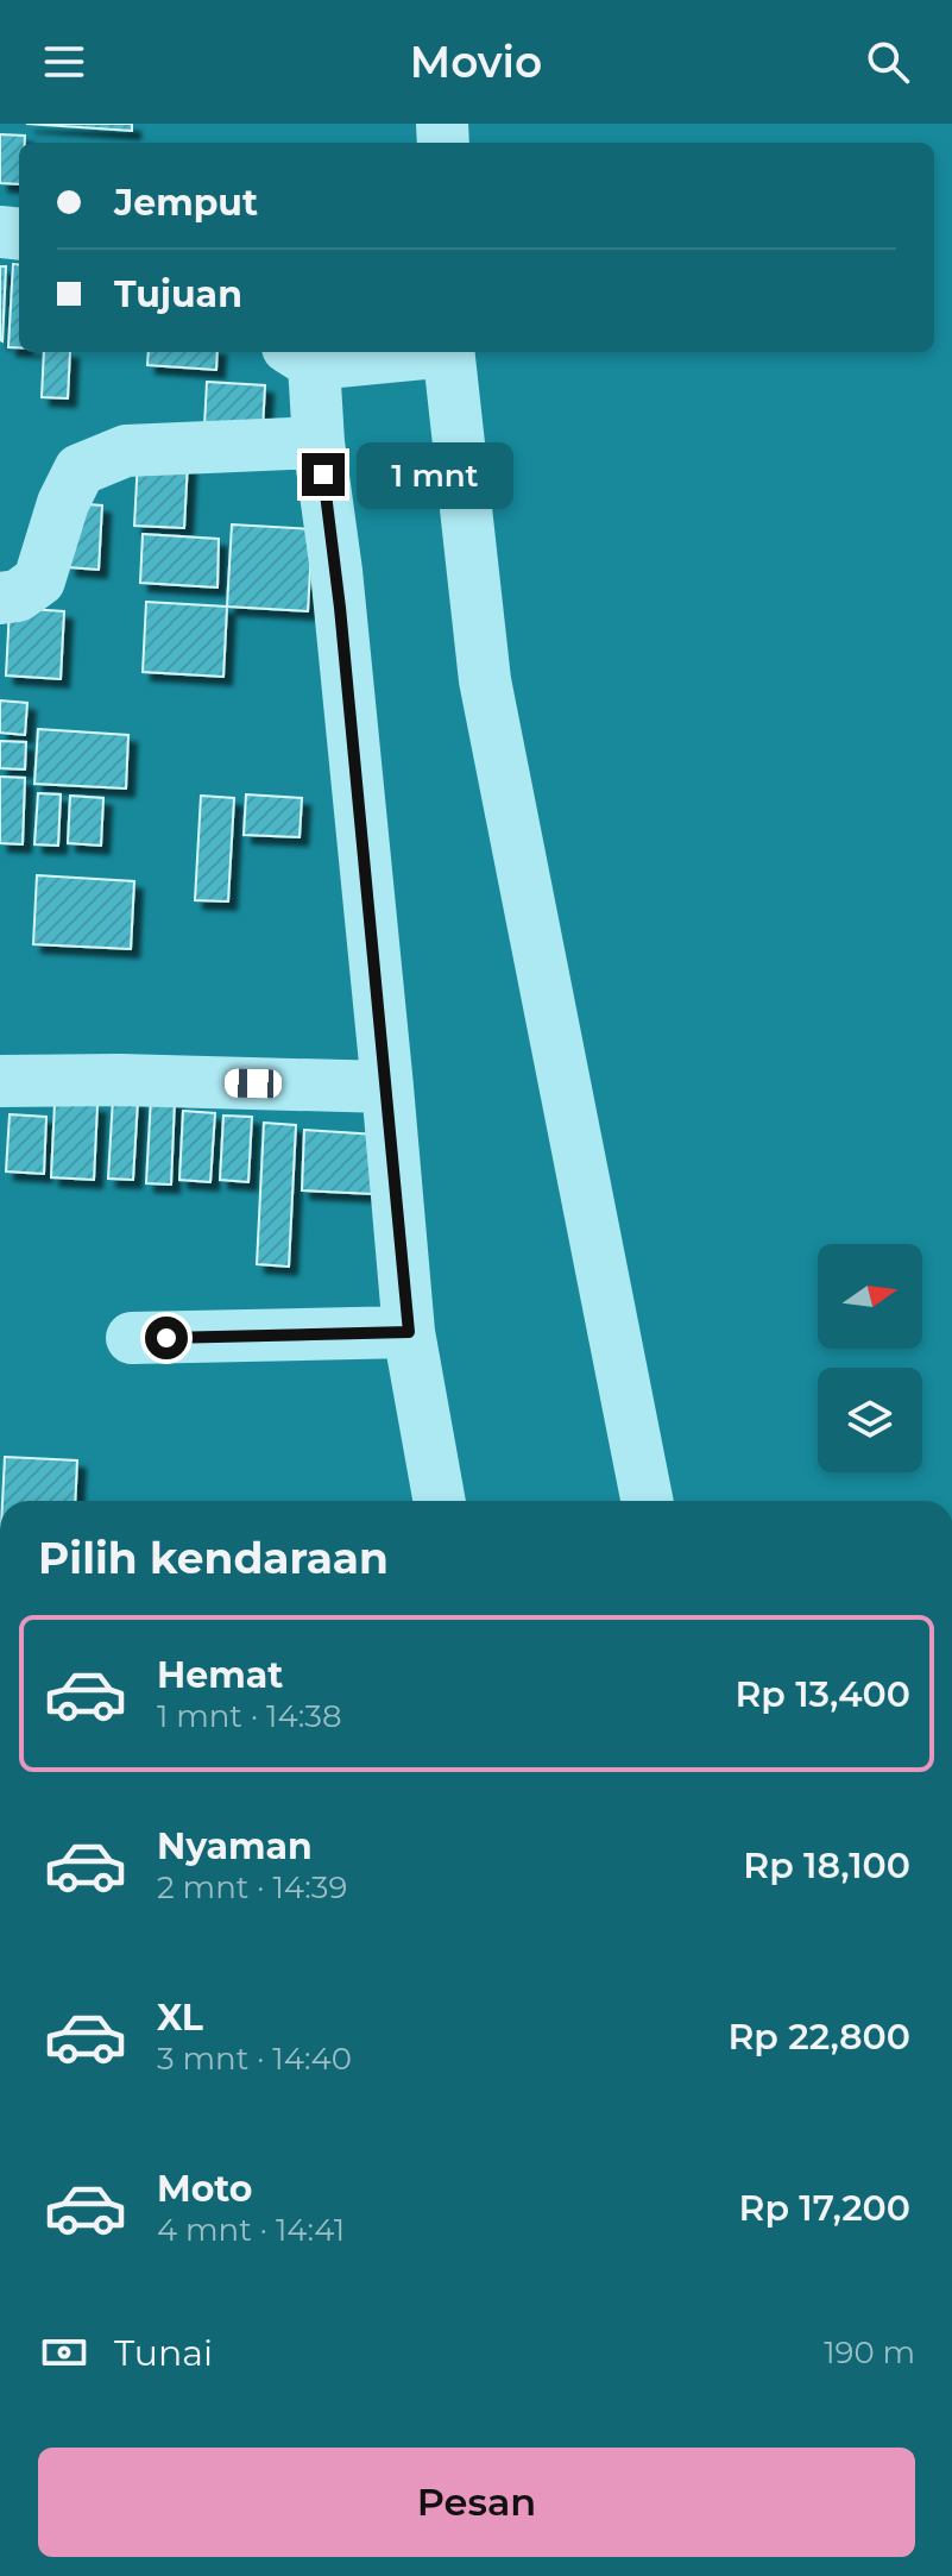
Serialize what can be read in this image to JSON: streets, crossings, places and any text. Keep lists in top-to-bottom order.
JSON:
{
  "north": "right",
  "page": {
    "header": "Movio",
    "banner": ["Jemput", "Tujuan"],
    "bubble": "1 mnt",
    "heading": "Pilih kendaraan",
    "list": [
      {
        "name": "Hemat",
        "note": "1 mnt · 14:38",
        "value": "Rp 13,400"
      },
      {
        "name": "Nyaman",
        "note": "2 mnt · 14:39",
        "value": "Rp 18,100"
      },
      {
        "name": "XL",
        "note": "3 mnt · 14:40",
        "value": "Rp 22,800"
      },
      {
        "name": "Moto",
        "note": "4 mnt · 14:41",
        "value": "Rp 17,200"
      }
    ],
    "pay": ["Tunai", "190 m"],
    "buttons": "Pesan"
  }
}
